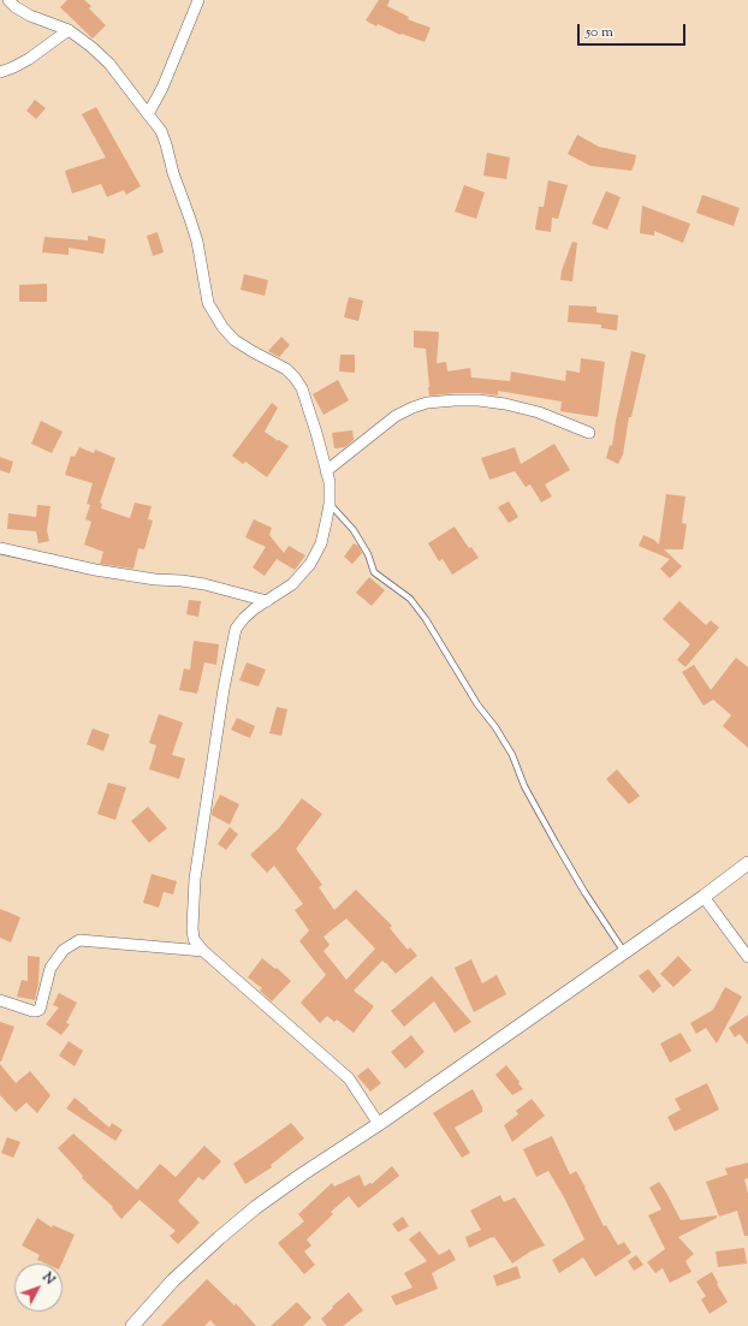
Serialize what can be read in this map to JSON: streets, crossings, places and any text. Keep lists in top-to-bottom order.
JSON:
{
  "scale_bar": "50 m",
  "north": "top right"
}
